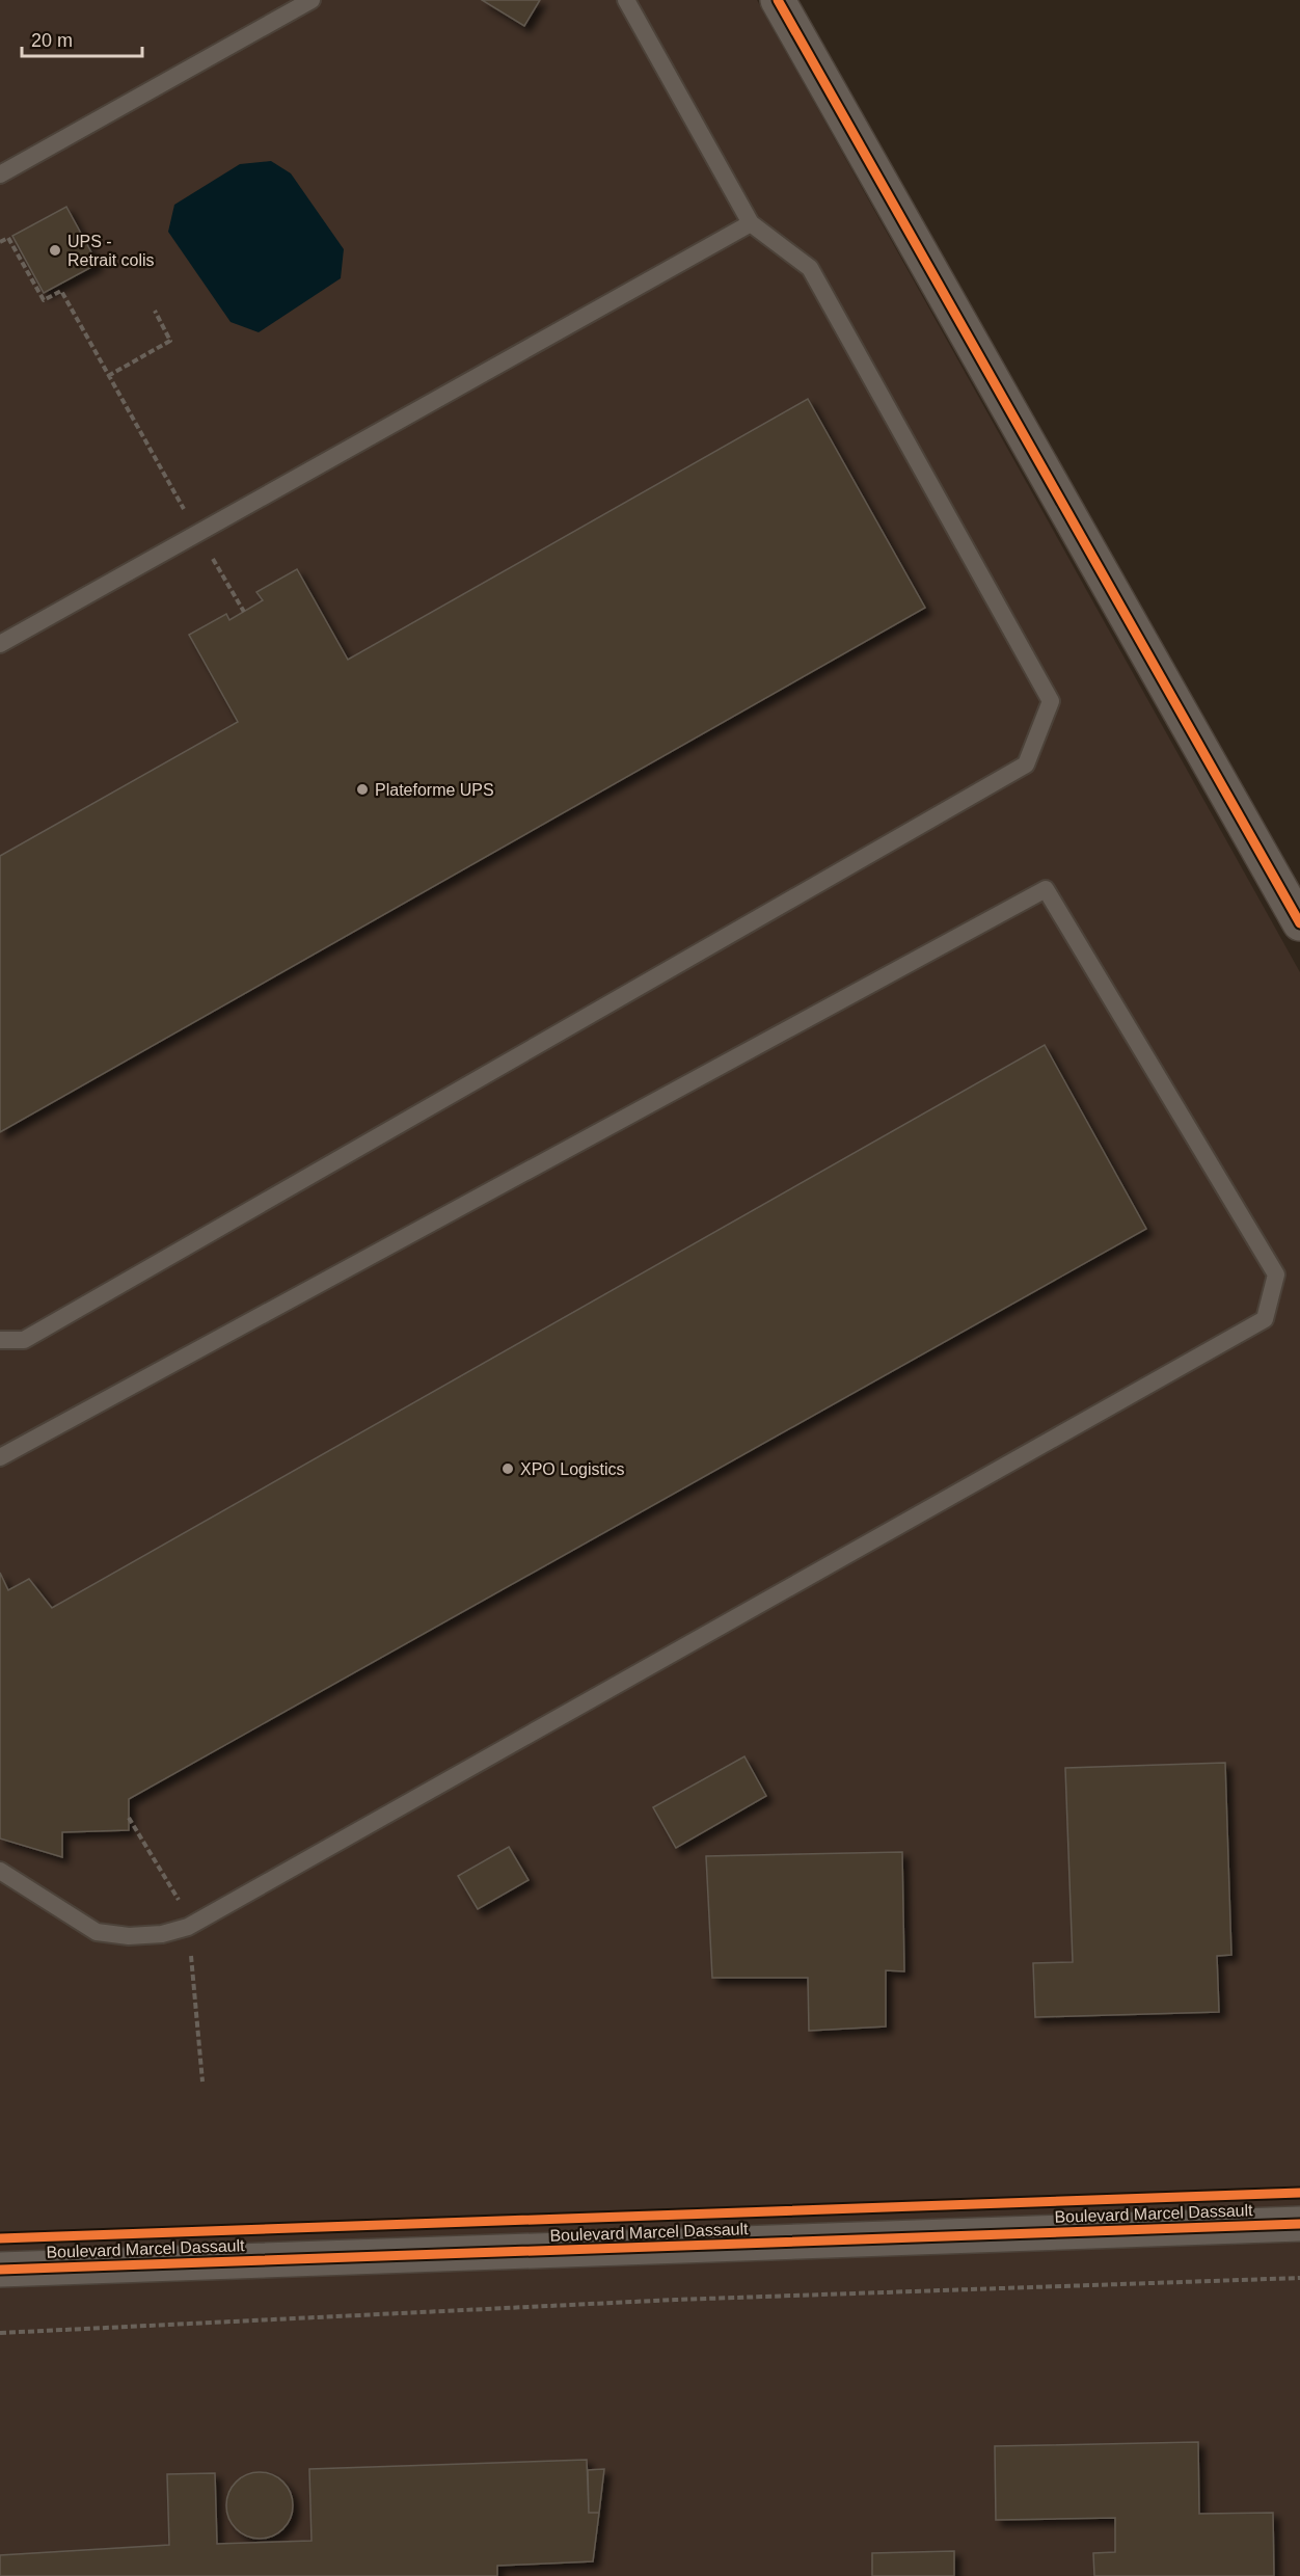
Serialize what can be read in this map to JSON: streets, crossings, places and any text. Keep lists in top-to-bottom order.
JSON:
{
  "streets": {
    "street": ["Boulevard Marcel Dassault"]
  },
  "places": ["UPS - Retrait colis", "Plateforme UPS", "XPO Logistics"],
  "scale_bar": "20 m"
}
